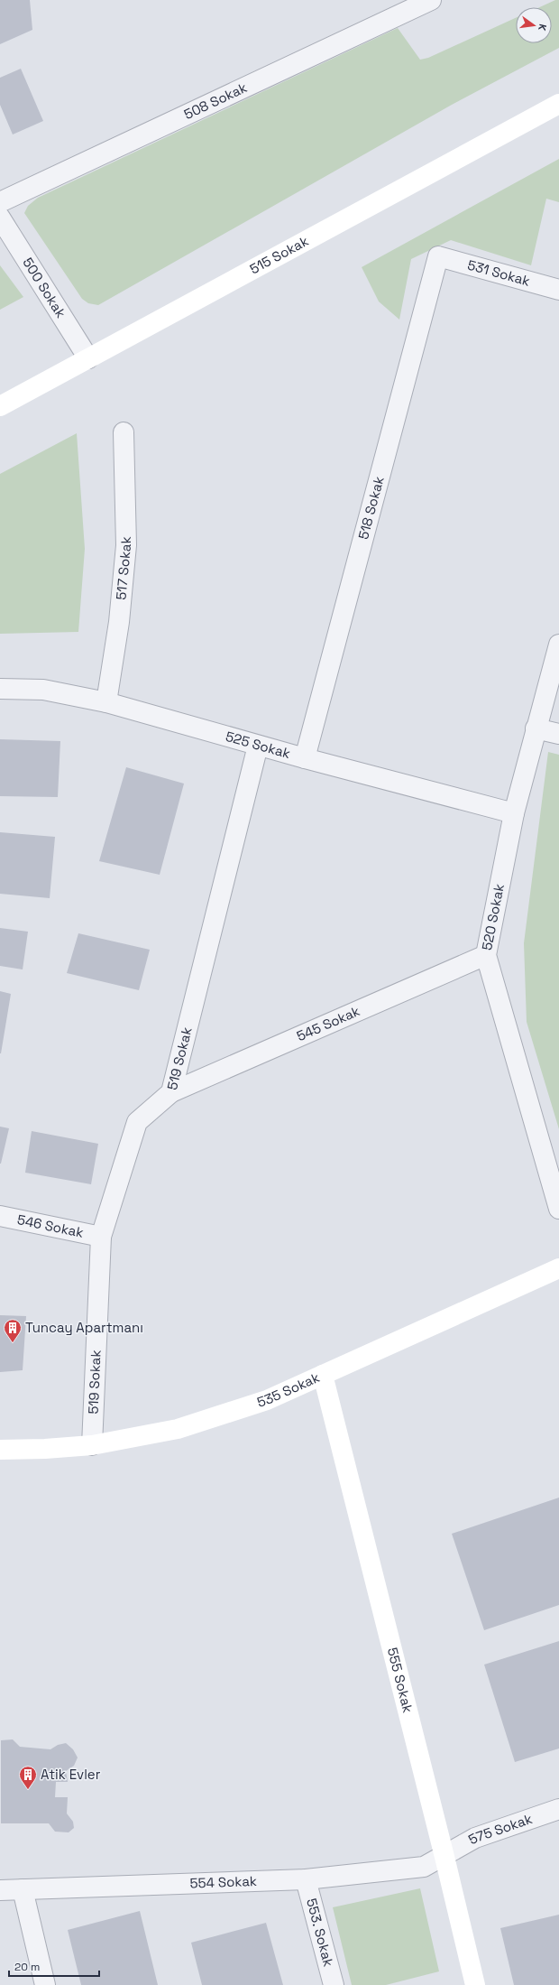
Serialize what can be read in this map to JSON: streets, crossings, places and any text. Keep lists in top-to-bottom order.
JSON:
{
  "streets": {
    "street": [
      "508 Sokak",
      "515 Sokak",
      "531 Sokak",
      "500 Sokak",
      "518 Sokak",
      "517 Sokak",
      "525 Sokak",
      "520 Sokak",
      "545 Sokak",
      "519 Sokak",
      "546 Sokak",
      "535 Sokak",
      "555 Sokak",
      "575 Sokak",
      "554 Sokak",
      "553. Sokak"
    ]
  },
  "crossings": [
    ["515 Sokak", "500 Sokak"],
    ["531 Sokak", "518 Sokak"],
    ["518 Sokak", "525 Sokak"],
    ["517 Sokak", "525 Sokak"],
    ["525 Sokak", "520 Sokak"],
    ["525 Sokak", "519 Sokak"],
    ["520 Sokak", "545 Sokak"],
    ["545 Sokak", "519 Sokak"],
    ["519 Sokak", "546 Sokak"],
    ["519 Sokak", "535 Sokak"],
    ["535 Sokak", "555 Sokak"],
    ["555 Sokak", "575 Sokak"],
    ["555 Sokak", "554 Sokak"],
    ["575 Sokak", "554 Sokak"],
    ["554 Sokak", "553. Sokak"]
  ],
  "places": {
    "building": ["Tuncay Apartmanı", "Atik Evler"]
  },
  "scale_bar": "20 m",
  "north": "right"
}
